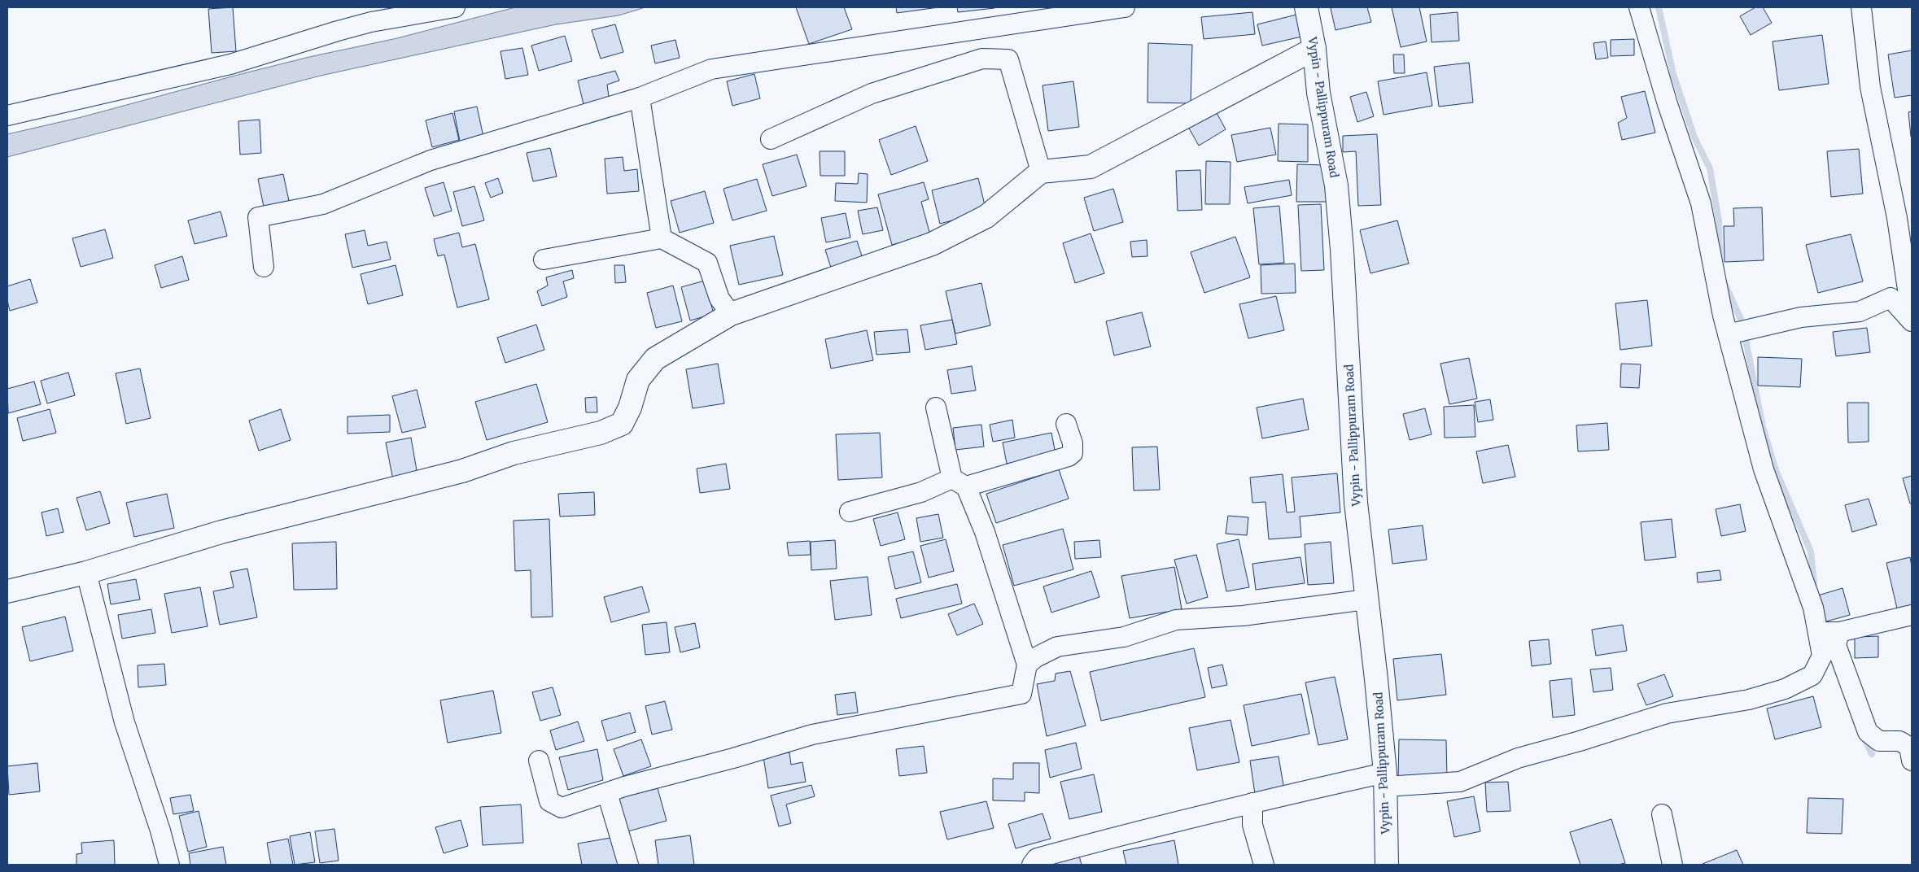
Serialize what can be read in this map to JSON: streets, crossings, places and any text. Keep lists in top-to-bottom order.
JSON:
{
  "streets": {
    "street": ["Vypin - Pallippuram Road"]
  }
}
